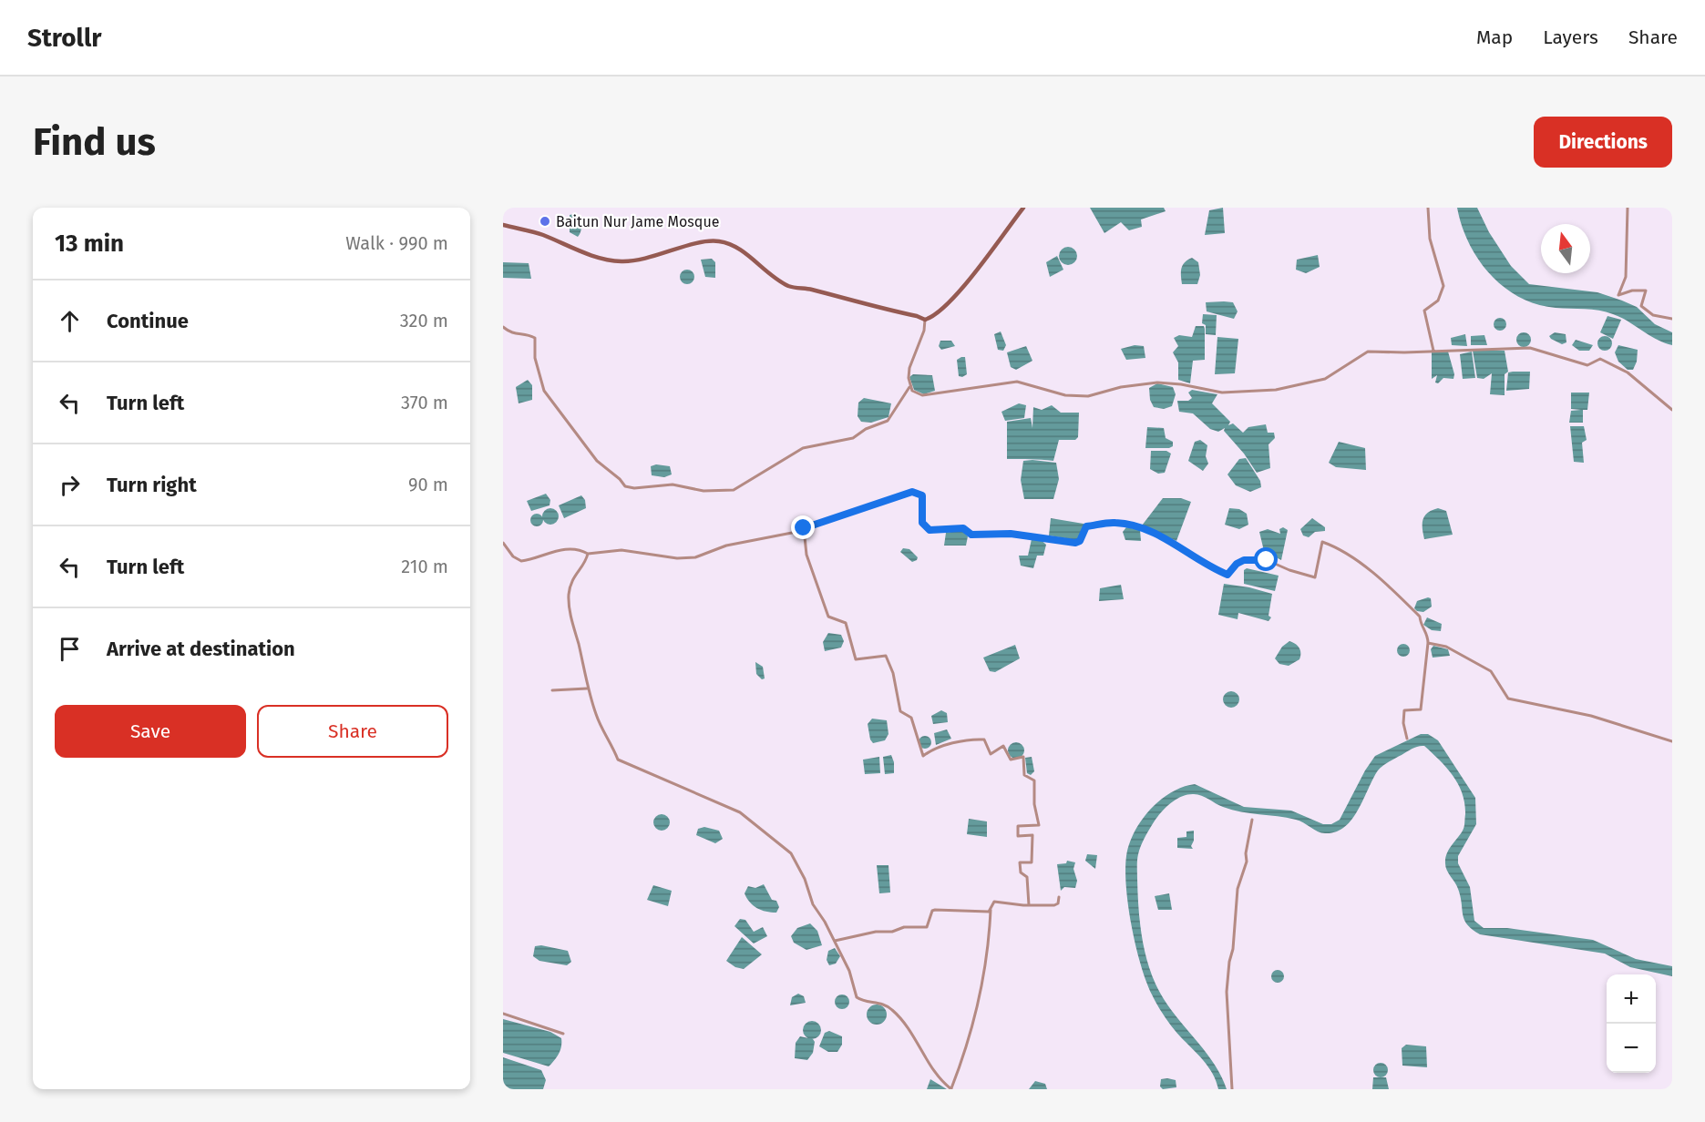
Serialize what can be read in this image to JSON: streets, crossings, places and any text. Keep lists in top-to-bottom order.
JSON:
{
  "places": ["Baitun Nur Jame Mosque"],
  "north": "top",
  "page": {
    "header": "Strollr",
    "nav": ["Map", "Layers", "Share"],
    "buttons": [
      "Directions",
      ["Save", "Share"]
    ],
    "title": "Find us",
    "heading": ["13 min", "Walk · 990 m"],
    "list": [
      ["Continue", "320 m"],
      ["Turn left", "370 m"],
      ["Turn right", "90 m"],
      ["Turn left", "210 m"],
      "Arrive at destination"
    ],
    "map_buttons": ["+", "−"]
  }
}
